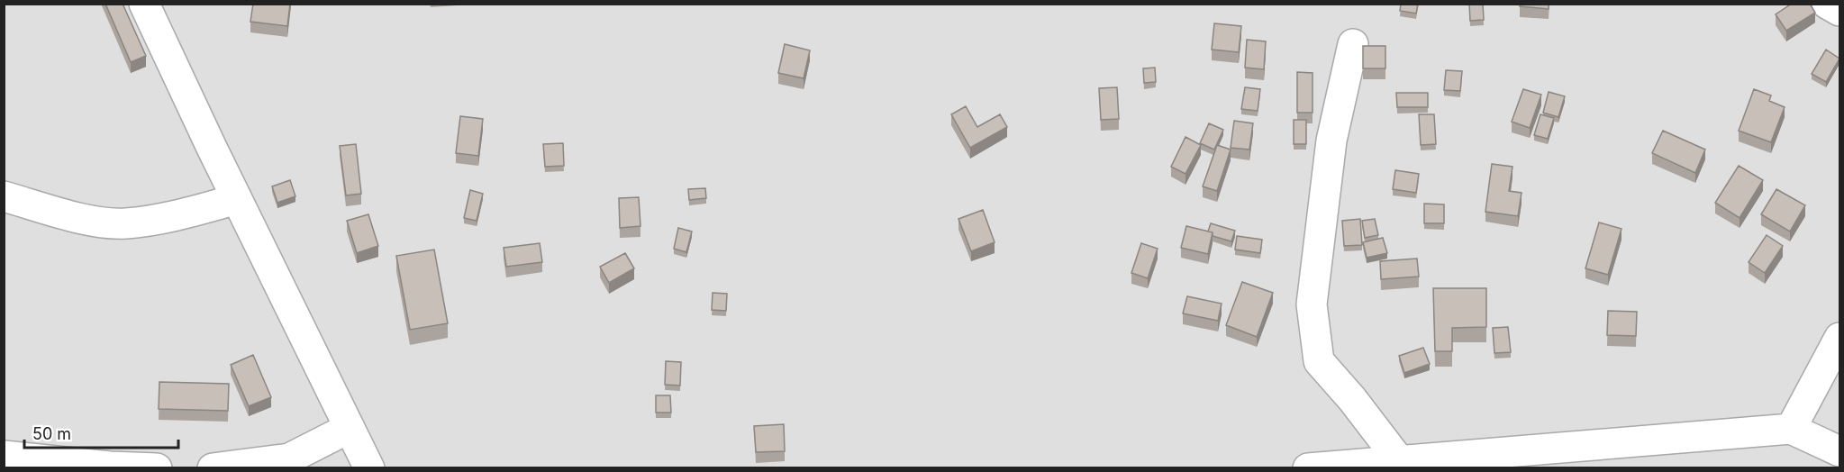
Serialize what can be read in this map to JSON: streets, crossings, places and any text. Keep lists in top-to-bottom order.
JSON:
{
  "scale_bar": "50 m"
}
